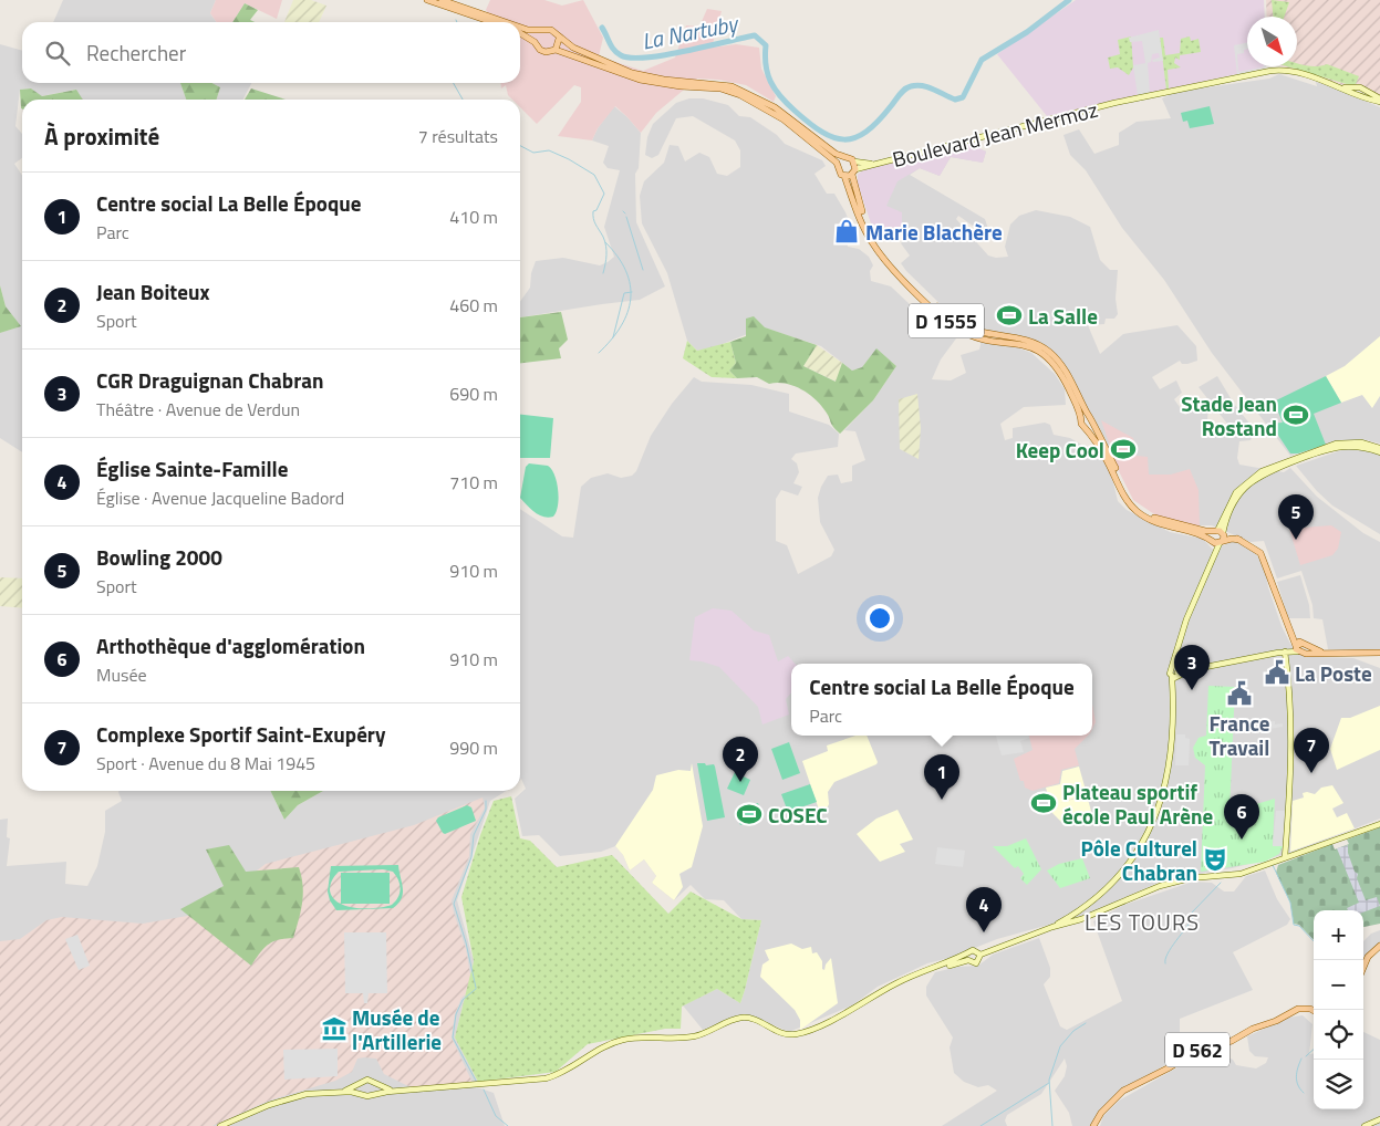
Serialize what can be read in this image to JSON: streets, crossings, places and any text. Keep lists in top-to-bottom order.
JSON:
{
  "streets": {
    "main road": ["D 1555", "D 562"],
    "street": ["Boulevard Jean Mermoz"]
  },
  "crossings": [
    ["Boulevard Jean Mermoz", "D 1555"]
  ],
  "districts": ["LES TOURS"],
  "water": ["La Nartuby"],
  "places": {
    "shop": ["Marie Blachère"],
    "sports": [
      "La Salle",
      "Stade Jean Rostand",
      "Keep Cool",
      "Plateau sportif école Paul Arène",
      "COSEC"
    ],
    "public building": ["La Poste", "France Travail"],
    "theatre": ["Pôle Culturel Chabran"],
    "museum": ["Musée de l'Artillerie"]
  },
  "north": "bottom right",
  "page": {
    "search": "Rechercher",
    "heading": ["À proximité", "7 résultats"],
    "list": [
      {
        "mark": "1",
        "name": "Centre social La Belle Époque",
        "note": "Parc",
        "value": "410 m"
      },
      {
        "mark": "2",
        "name": "Jean Boiteux",
        "note": "Sport",
        "value": "460 m"
      },
      {
        "mark": "3",
        "name": "CGR Draguignan Chabran",
        "note": "Théâtre · Avenue de Verdun",
        "value": "690 m"
      },
      {
        "mark": "4",
        "name": "Église Sainte-Famille",
        "note": "Église · Avenue Jacqueline Badord",
        "value": "710 m"
      },
      {
        "mark": "5",
        "name": "Bowling 2000",
        "note": "Sport",
        "value": "910 m"
      },
      {
        "mark": "6",
        "name": "Arthothèque d'agglomération",
        "note": "Musée",
        "value": "910 m"
      },
      {
        "mark": "7",
        "name": "Complexe Sportif Saint-Exupéry",
        "note": "Sport · Avenue du 8 Mai 1945",
        "value": "990 m"
      }
    ],
    "pins": [
      "5",
      "3",
      "7",
      "2",
      "1",
      "6",
      "4"
    ],
    "popup": ["Centre social La Belle Époque", "Parc"],
    "map_buttons": ["+", "−"]
  }
}
